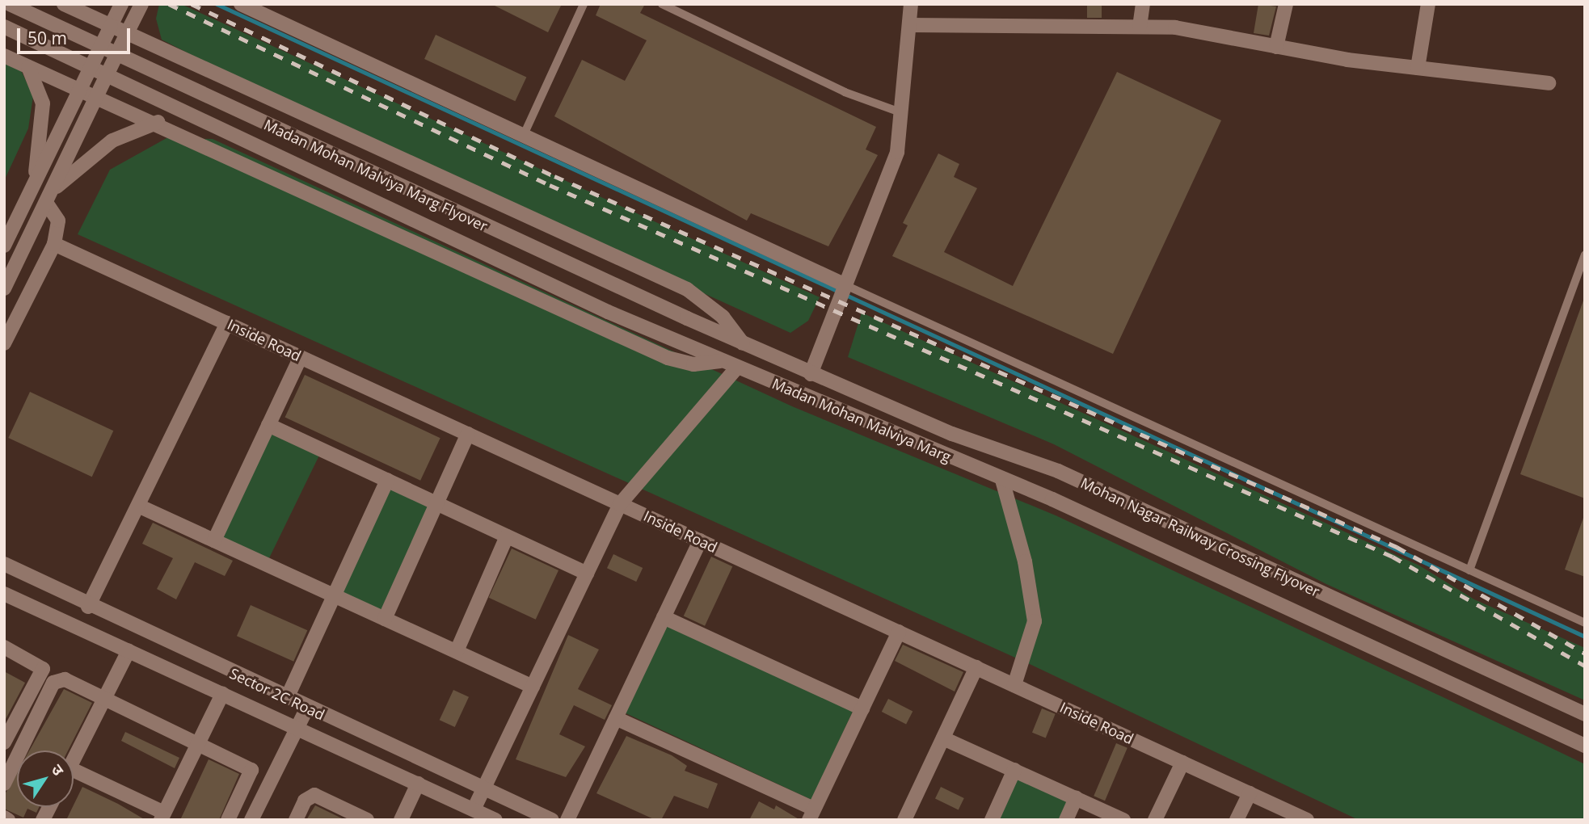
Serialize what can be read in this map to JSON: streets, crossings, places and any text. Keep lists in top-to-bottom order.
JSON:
{
  "streets": {
    "street": [
      "Madan Mohan Malviya Marg Flyover",
      "Inside Road",
      "Madan Mohan Malviya Marg",
      "Mohan Nagar Railway Crossing Flyover",
      "Sector 2C Road"
    ]
  },
  "crossings": [
    ["Madan Mohan Malviya Marg Flyover", "Madan Mohan Malviya Marg"],
    ["Madan Mohan Malviya Marg", "Mohan Nagar Railway Crossing Flyover"]
  ],
  "scale_bar": "50 m",
  "north": "top right"
}
